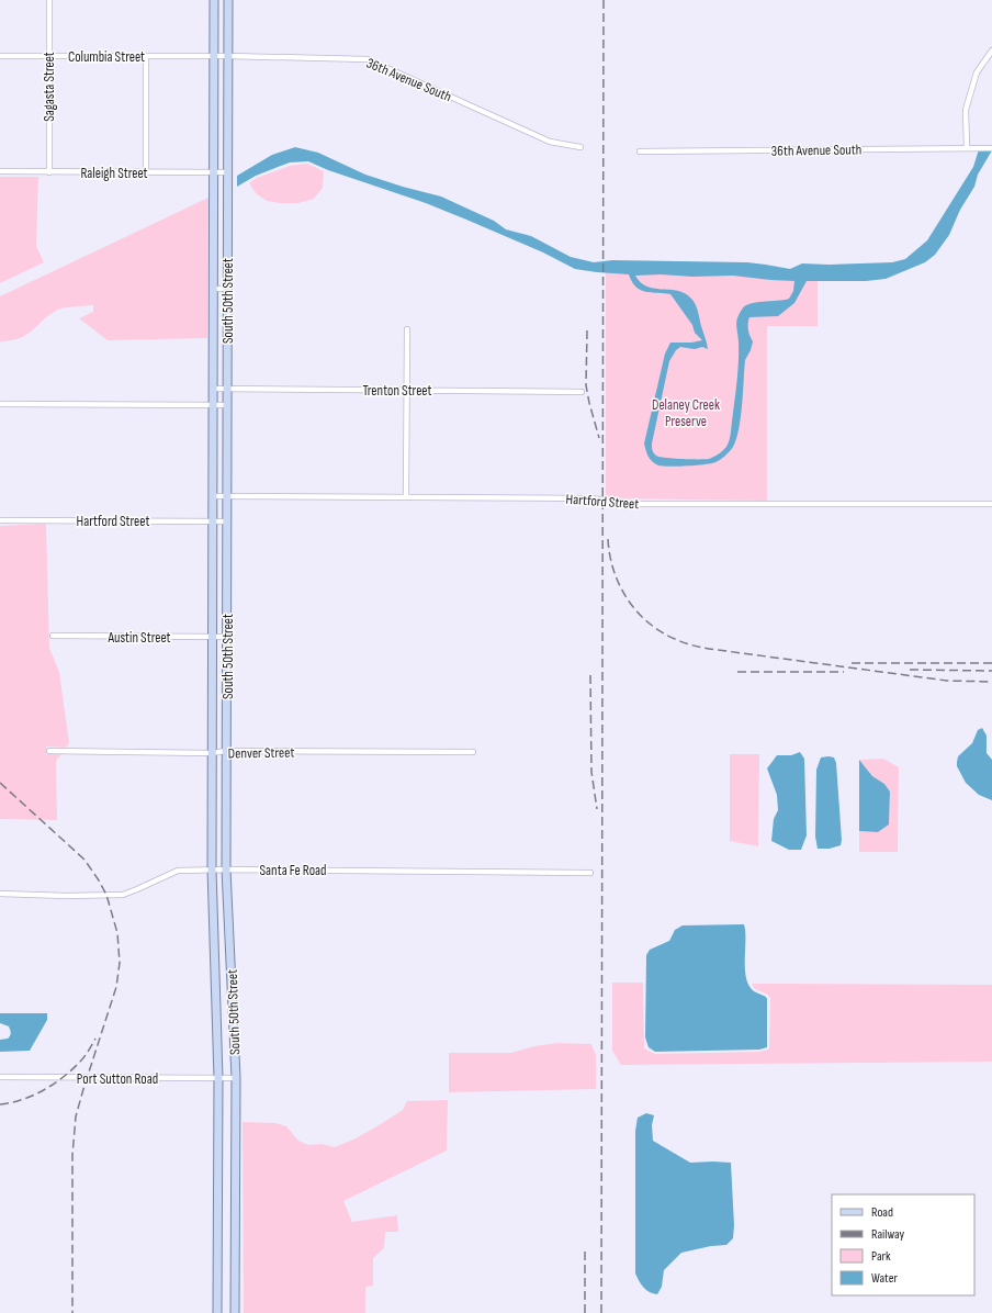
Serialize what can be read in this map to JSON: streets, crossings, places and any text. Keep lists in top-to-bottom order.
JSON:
{
  "streets": {
    "main road": ["South 50th Street"],
    "street": [
      "Columbia Street",
      "36th Avenue South",
      "Sagasta Street",
      "Raleigh Street",
      "Trenton Street",
      "Hartford Street",
      "Austin Street",
      "Denver Street",
      "Santa Fe Road",
      "Port Sutton Road"
    ]
  },
  "crossings": [
    ["Columbia Street", "36th Avenue South"],
    ["Columbia Street", "Sagasta Street"],
    ["Columbia Street", "South 50th Street"],
    ["36th Avenue South", "South 50th Street"],
    ["Sagasta Street", "Raleigh Street"],
    ["Raleigh Street", "South 50th Street"],
    ["South 50th Street", "Trenton Street"],
    ["South 50th Street", "Hartford Street"],
    ["South 50th Street", "Austin Street"],
    ["South 50th Street", "Denver Street"],
    ["South 50th Street", "Santa Fe Road"],
    ["South 50th Street", "Port Sutton Road"]
  ],
  "parks": ["Delaney Creek Preserve"],
  "legend": [
    "Road",
    "Railway",
    "Park",
    "Water"
  ]
}
